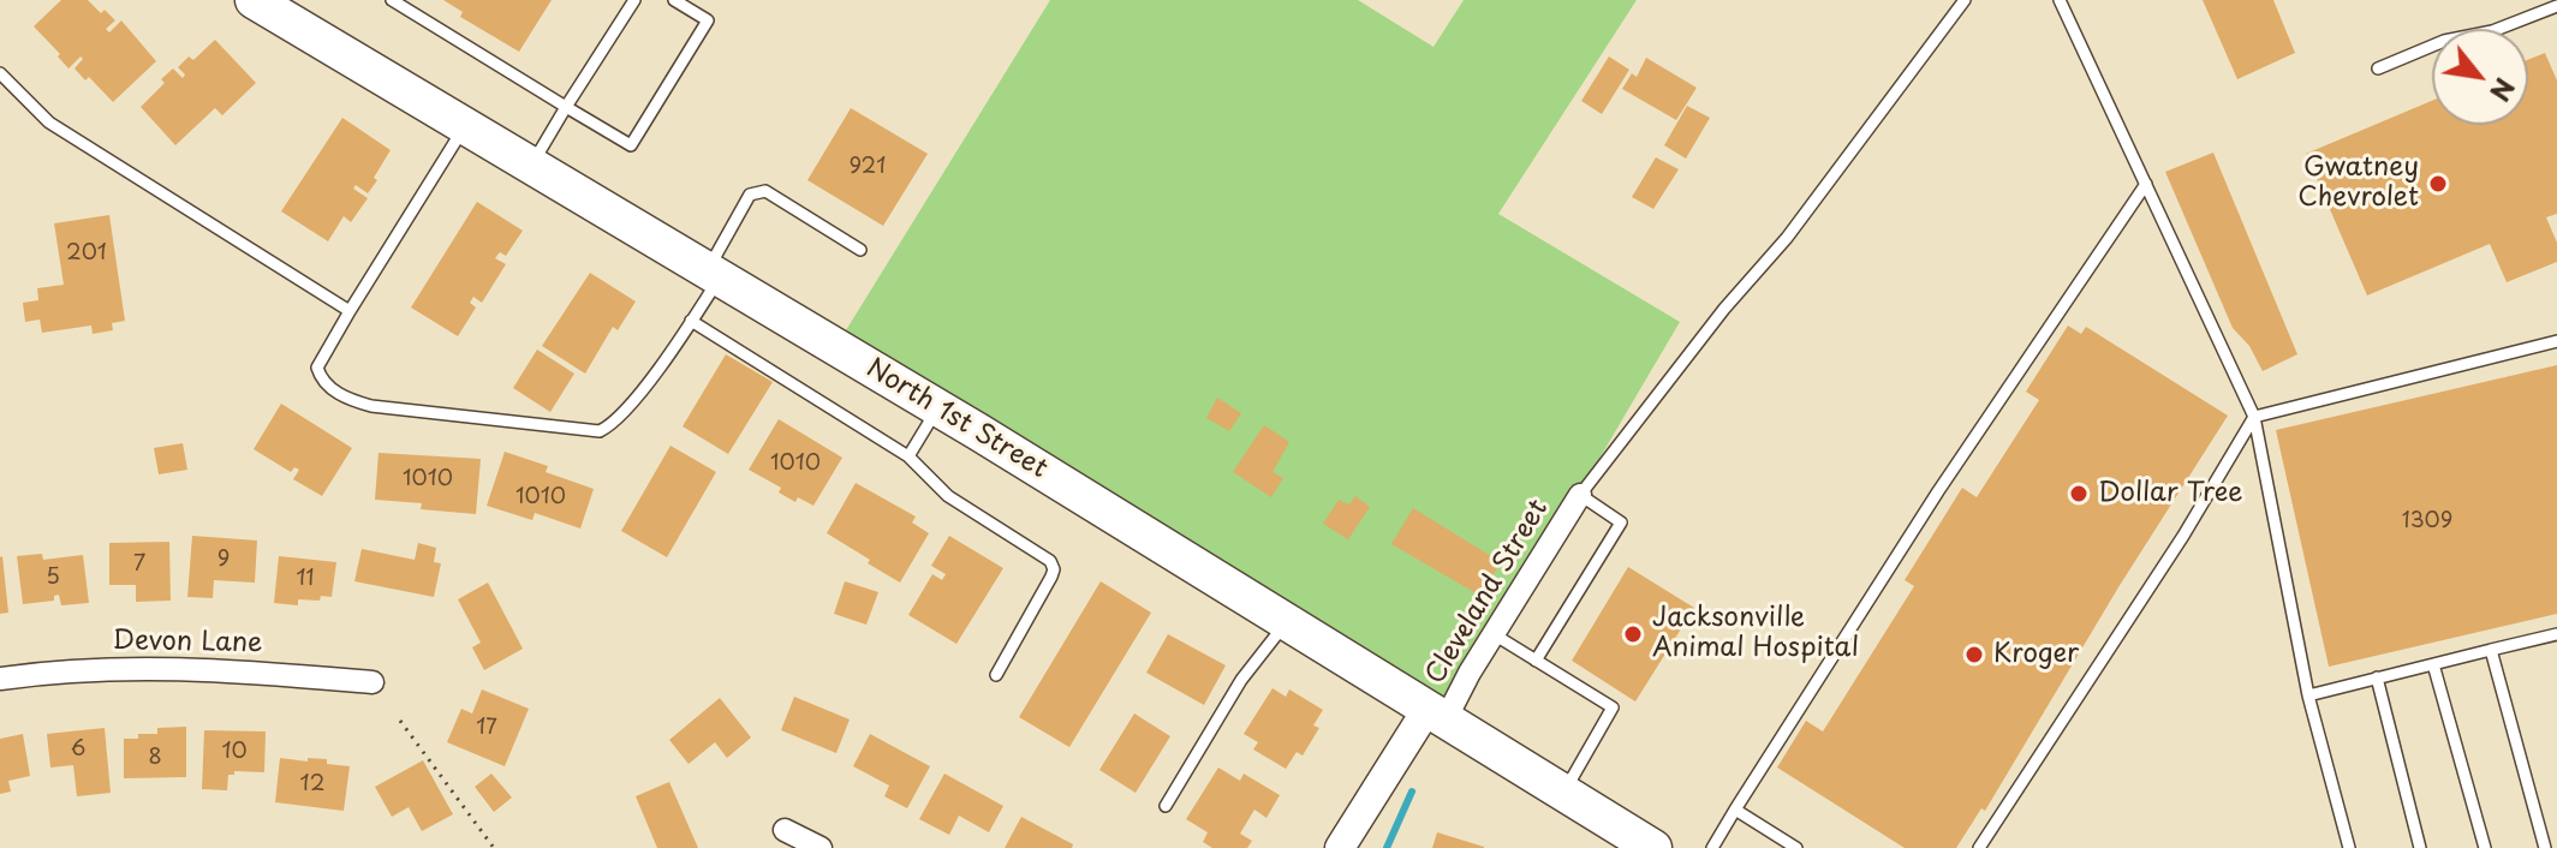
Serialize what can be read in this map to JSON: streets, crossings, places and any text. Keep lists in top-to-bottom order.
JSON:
{
  "streets": {
    "main road": ["North 1st Street"],
    "street": ["Cleveland Street", "Devon Lane"]
  },
  "crossings": [
    ["North 1st Street", "Cleveland Street"]
  ],
  "places": [
    "Gwatney Chevrolet",
    "Dollar Tree",
    "Jacksonville Animal Hospital",
    "Kroger"
  ],
  "house_numbers": [
    "921",
    "201",
    "1010",
    "1010",
    "1010",
    "1309",
    "9",
    "7",
    "5",
    "11",
    "17",
    "6",
    "10",
    "8",
    "12"
  ],
  "north": "bottom right"
}
